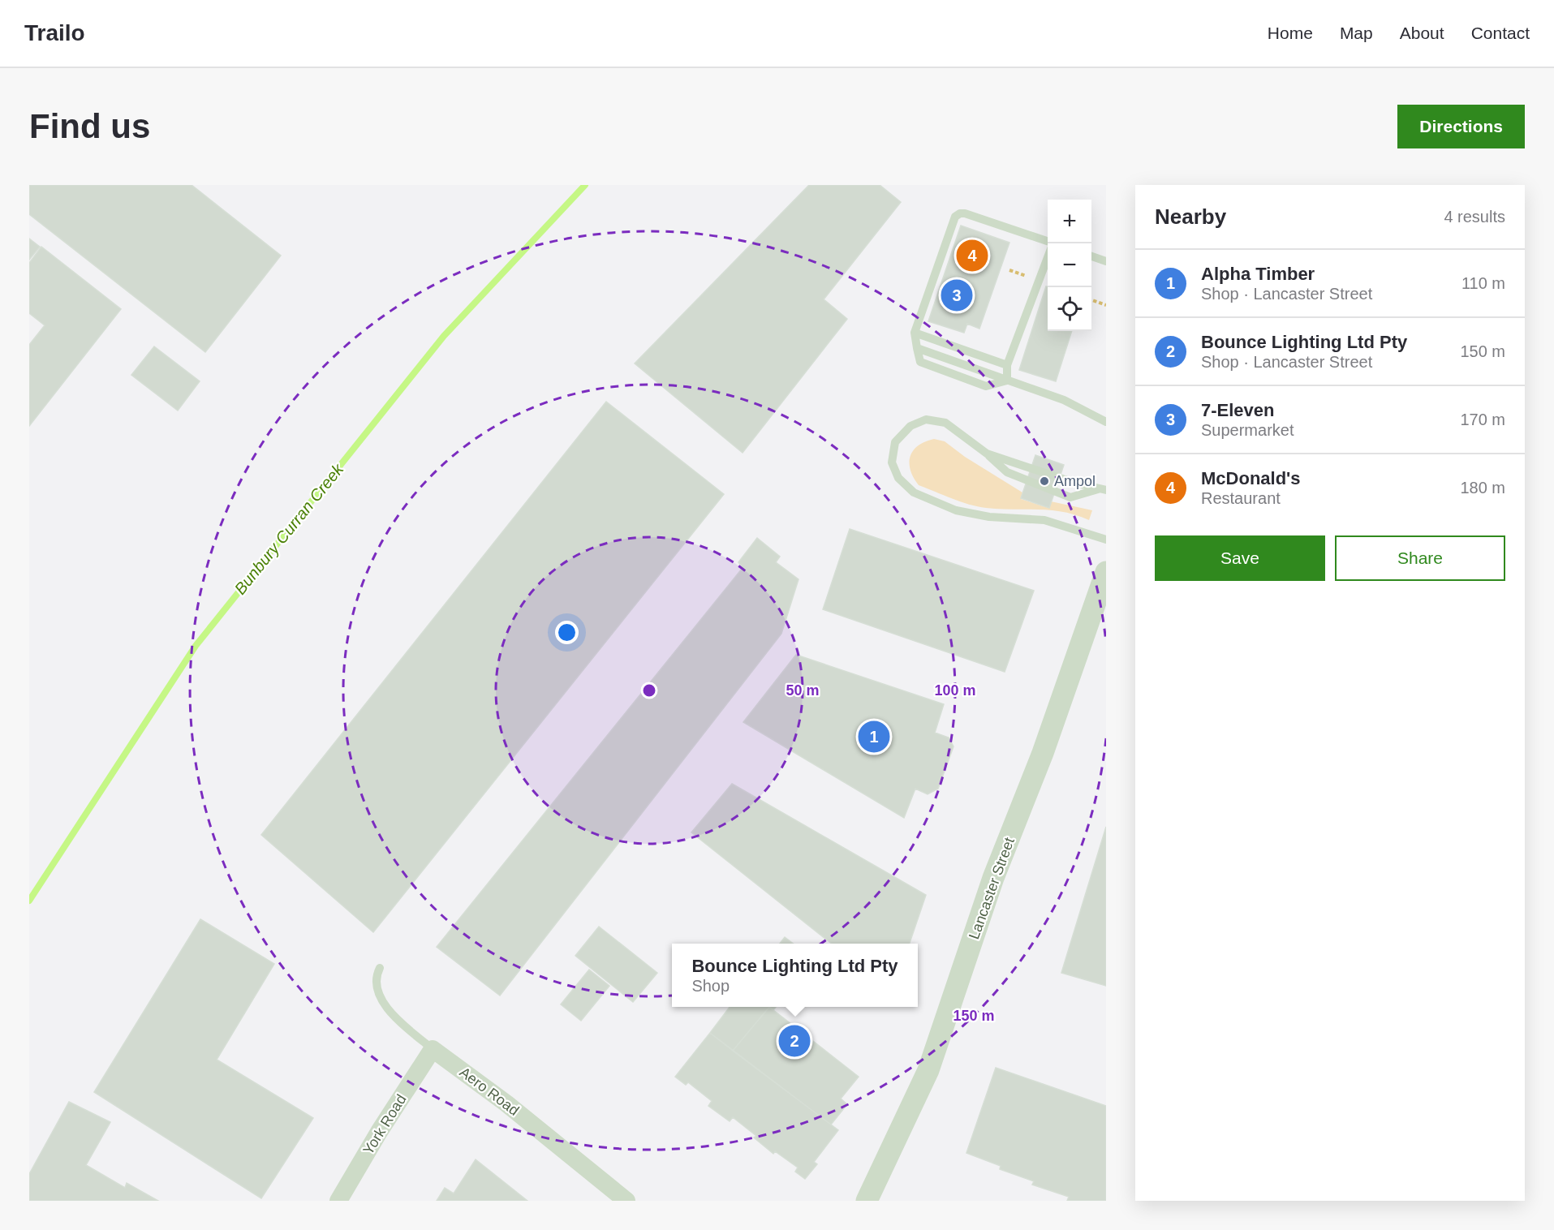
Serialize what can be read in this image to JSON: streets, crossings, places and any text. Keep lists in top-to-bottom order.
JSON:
{
  "streets": {
    "street": ["Lancaster Street", "Aero Road", "York Road"]
  },
  "crossings": [
    ["Aero Road", "York Road"]
  ],
  "water": ["Bunbury Curran Creek"],
  "places": ["Ampol"],
  "page": {
    "header": "Trailo",
    "nav": [
      "Home",
      "Map",
      "About",
      "Contact"
    ],
    "buttons": [
      "Directions",
      ["Save", "Share"]
    ],
    "title": "Find us",
    "heading": ["Nearby", "4 results"],
    "map_buttons": ["+", "−"],
    "pins": [
      "4",
      "3",
      "1",
      "2"
    ],
    "list": [
      {
        "mark": "1",
        "name": "Alpha Timber",
        "note": "Shop · Lancaster Street",
        "value": "110 m"
      },
      {
        "mark": "2",
        "name": "Bounce Lighting Ltd Pty",
        "note": "Shop · Lancaster Street",
        "value": "150 m"
      },
      {
        "mark": "3",
        "name": "7-Eleven",
        "note": "Supermarket",
        "value": "170 m"
      },
      {
        "mark": "4",
        "name": "McDonald's",
        "note": "Restaurant",
        "value": "180 m"
      }
    ],
    "popup": ["Bounce Lighting Ltd Pty", "Shop"]
  },
  "rings": ["50 m", "100 m", "150 m"]
}
